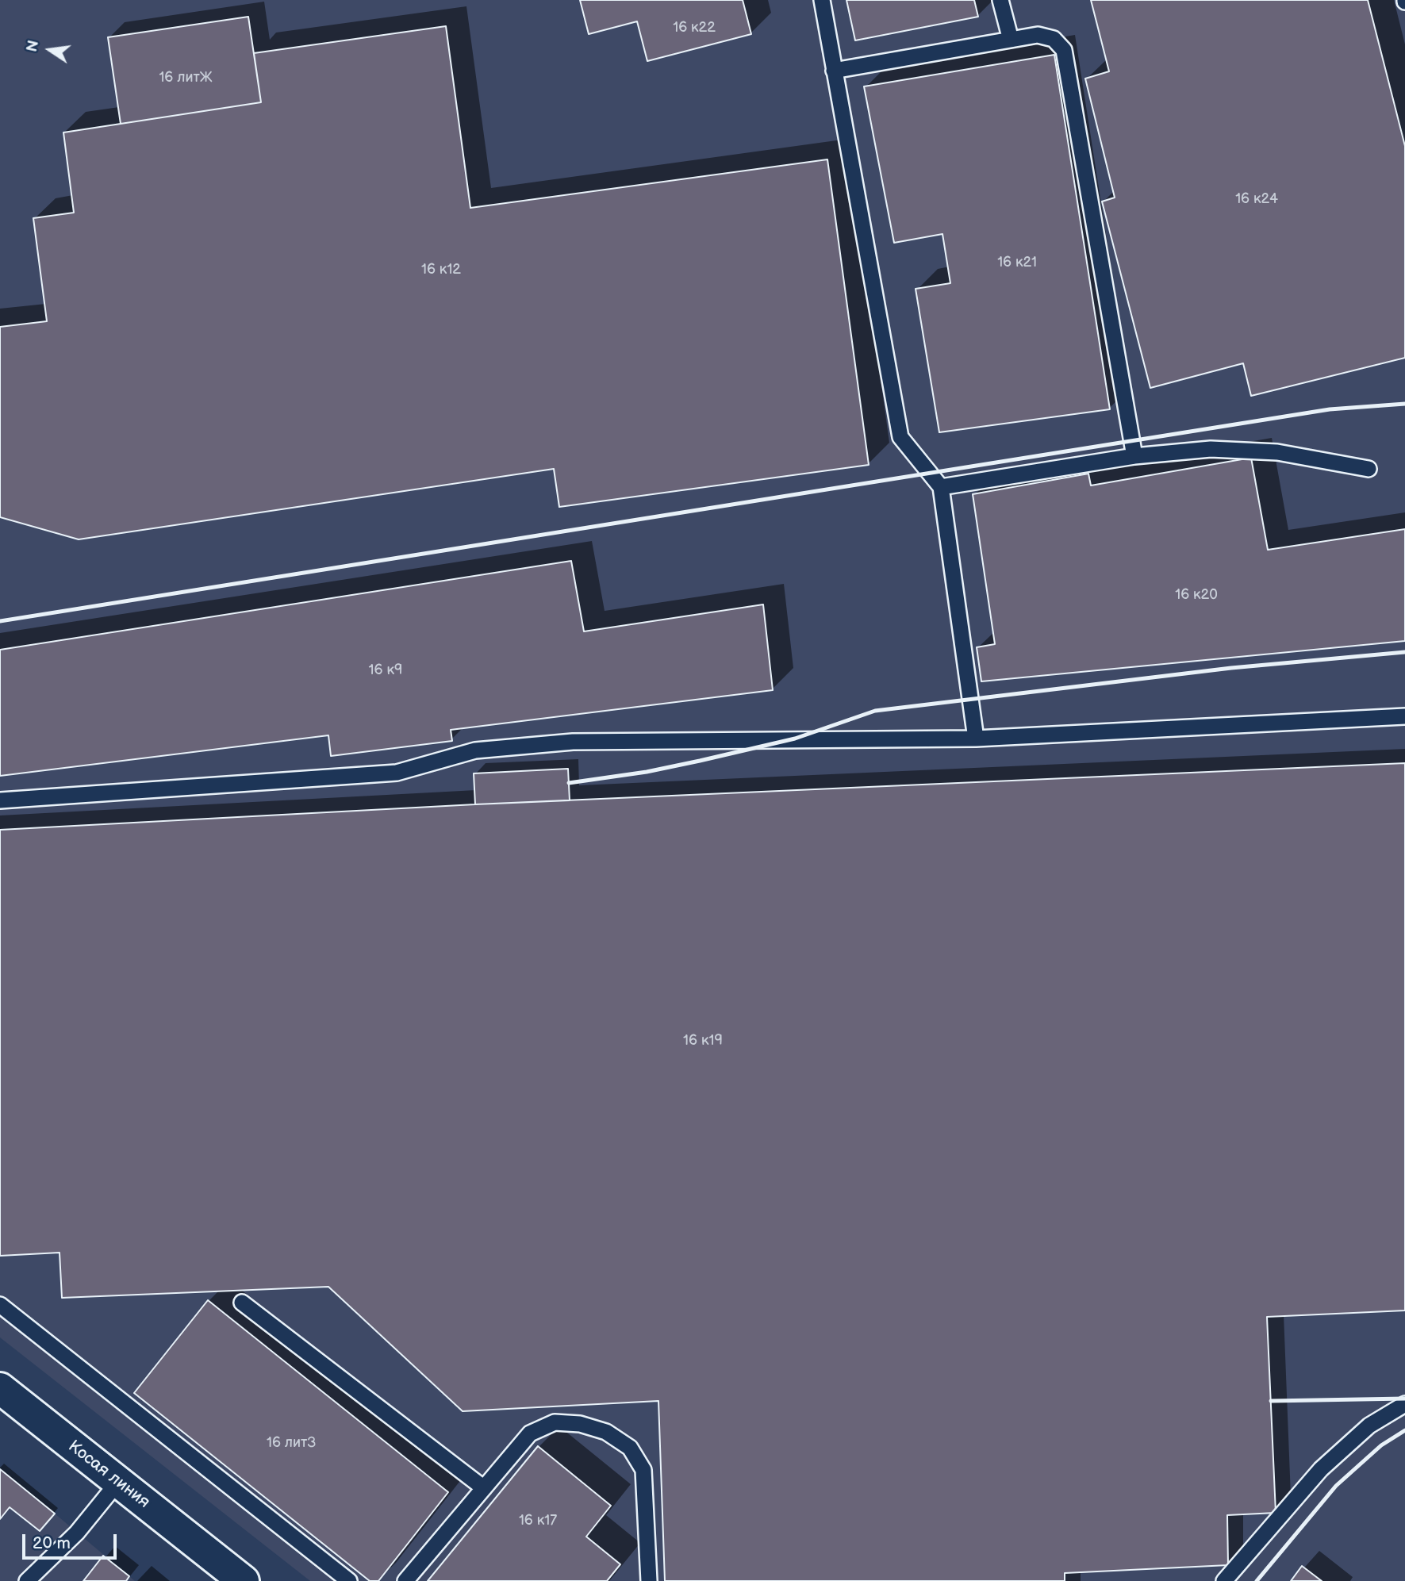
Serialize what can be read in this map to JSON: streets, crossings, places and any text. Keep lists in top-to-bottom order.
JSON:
{
  "streets": {
    "street": ["Косая линия"]
  },
  "house_numbers": [
    "16 к22",
    "16 литЖ",
    "16 к24",
    "16 к21",
    "16 к12",
    "16 к20",
    "16 к9",
    "16 к19",
    "16 литЗ",
    "16 к17"
  ],
  "scale_bar": "20 m",
  "north": "left"
}
